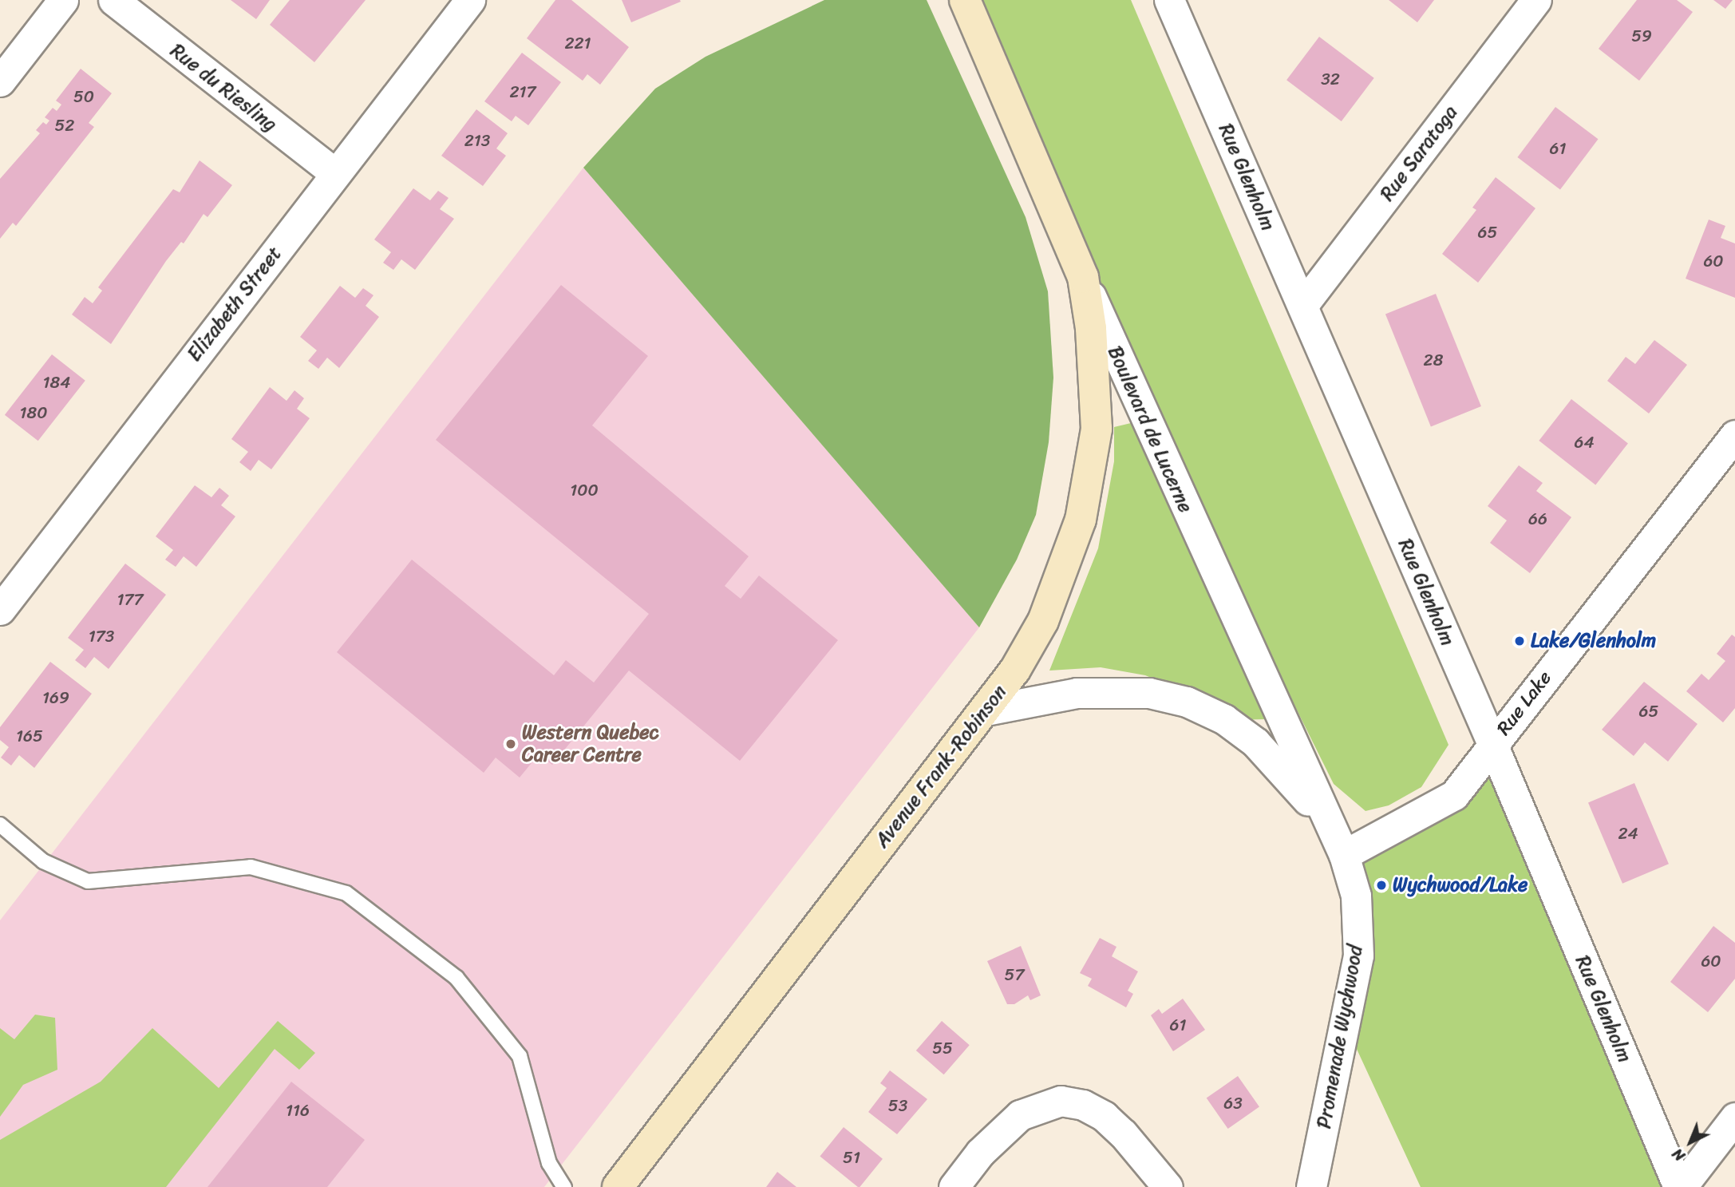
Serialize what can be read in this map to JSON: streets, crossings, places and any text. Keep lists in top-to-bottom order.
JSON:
{
  "streets": {
    "main road": ["Boulevard de Lucerne", "Avenue Frank-Robinson"],
    "street": [
      "Rue du Riesling",
      "Rue Saratoga",
      "Rue Glenholm",
      "Elizabeth Street",
      "Rue Lake",
      "Promenade Wychwood"
    ]
  },
  "crossings": [
    ["Rue du Riesling", "Elizabeth Street"],
    ["Rue Saratoga", "Rue Glenholm"],
    ["Rue Glenholm", "Rue Lake"],
    ["Boulevard de Lucerne", "Rue Lake"],
    ["Boulevard de Lucerne", "Avenue Frank-Robinson"],
    ["Boulevard de Lucerne", "Promenade Wychwood"],
    ["Rue Lake", "Promenade Wychwood"]
  ],
  "places": ["Lake/Glenholm", "Western Quebec Career Centre", "Wychwood/Lake"],
  "house_numbers": [
    "59",
    "221",
    "32",
    "217",
    "50",
    "52",
    "213",
    "61",
    "65",
    "60",
    "28",
    "184",
    "180",
    "64",
    "100",
    "66",
    "177",
    "173",
    "169",
    "65",
    "165",
    "24",
    "60",
    "57",
    "61",
    "55",
    "63",
    "53",
    "116",
    "51"
  ],
  "north": "bottom left"
}
